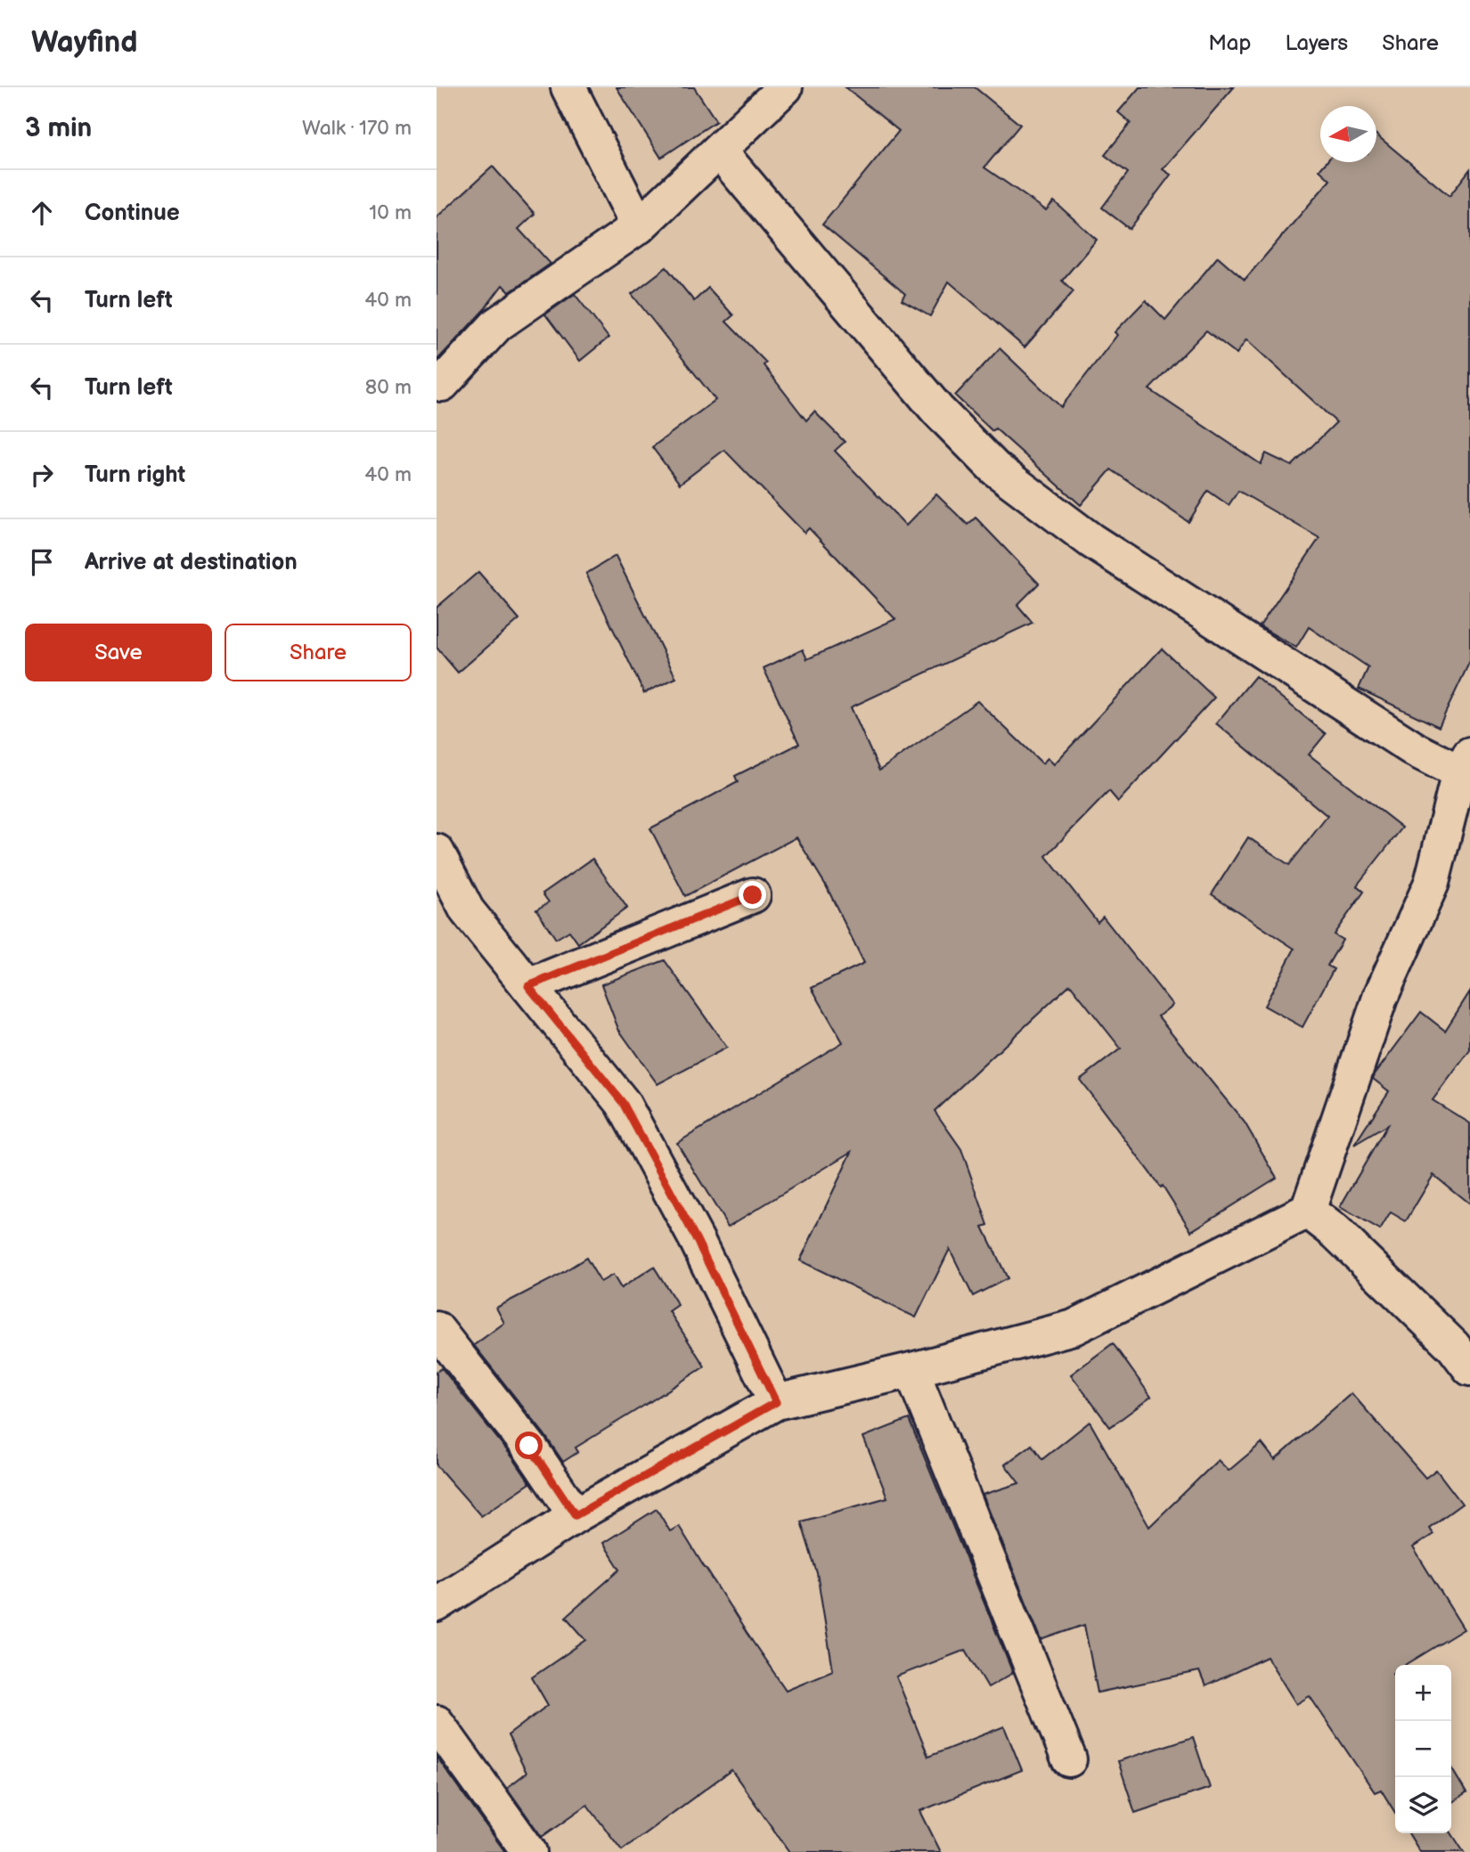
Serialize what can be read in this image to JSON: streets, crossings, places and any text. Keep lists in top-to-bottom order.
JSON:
{
  "north": "left",
  "page": {
    "header": "Wayfind",
    "nav": ["Map", "Layers", "Share"],
    "heading": ["3 min", "Walk · 170 m"],
    "list": [
      ["Continue", "10 m"],
      ["Turn left", "40 m"],
      ["Turn left", "80 m"],
      ["Turn right", "40 m"],
      "Arrive at destination"
    ],
    "buttons": ["Save", "Share"],
    "map_buttons": ["+", "−"]
  }
}
